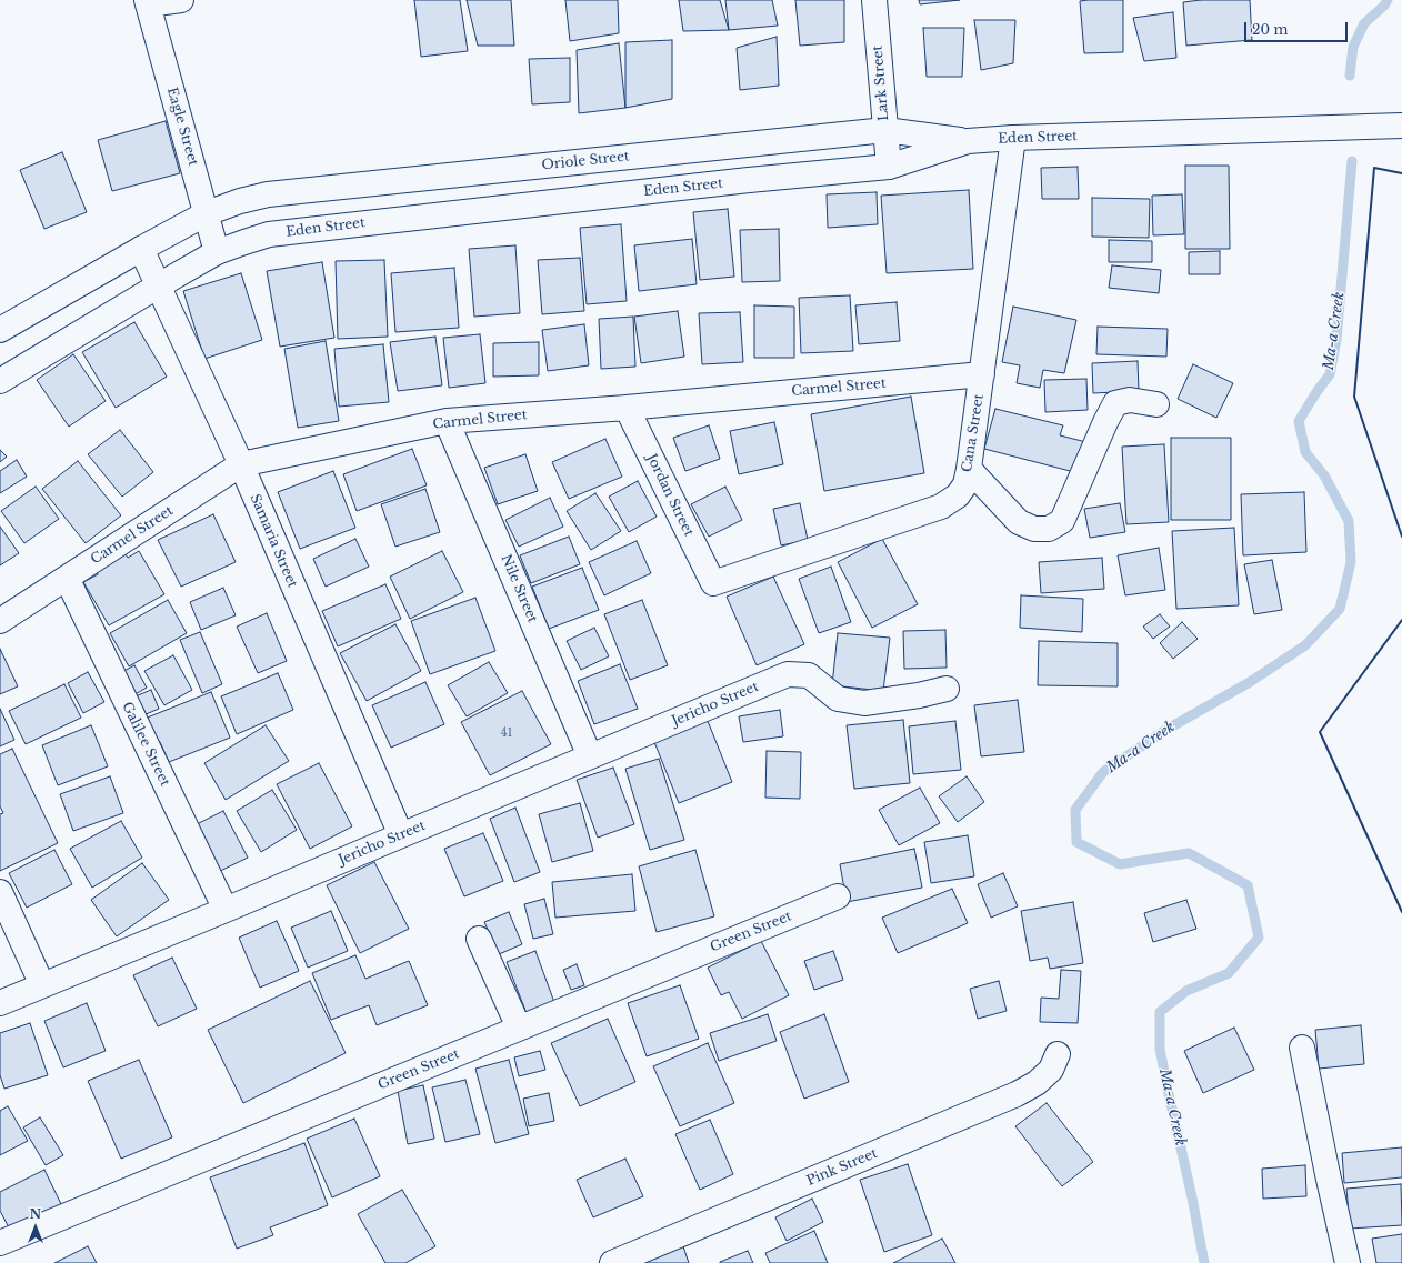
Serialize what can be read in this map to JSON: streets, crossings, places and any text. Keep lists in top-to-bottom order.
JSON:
{
  "streets": {
    "street": [
      "Lark Street",
      "Eagle Street",
      "Eden Street",
      "Oriole Street",
      "Carmel Street",
      "Cana Street",
      "Jordan Street",
      "Samaria Street",
      "Nile Street",
      "Jericho Street",
      "Galilee Street",
      "Green Street",
      "Pink Street"
    ]
  },
  "crossings": [
    ["Lark Street", "Eden Street"],
    ["Lark Street", "Oriole Street"],
    ["Eagle Street", "Eden Street"],
    ["Eagle Street", "Oriole Street"],
    ["Eden Street", "Oriole Street"],
    ["Eden Street", "Cana Street"],
    ["Eden Street", "Samaria Street"],
    ["Carmel Street", "Cana Street"],
    ["Carmel Street", "Jordan Street"],
    ["Carmel Street", "Samaria Street"],
    ["Carmel Street", "Nile Street"],
    ["Carmel Street", "Galilee Street"],
    ["Cana Street", "Jordan Street"],
    ["Samaria Street", "Jericho Street"],
    ["Nile Street", "Jericho Street"],
    ["Jericho Street", "Galilee Street"]
  ],
  "water": ["Ma-a Creek"],
  "house_numbers": ["41"],
  "scale_bar": "20 m",
  "north": "top"
}
